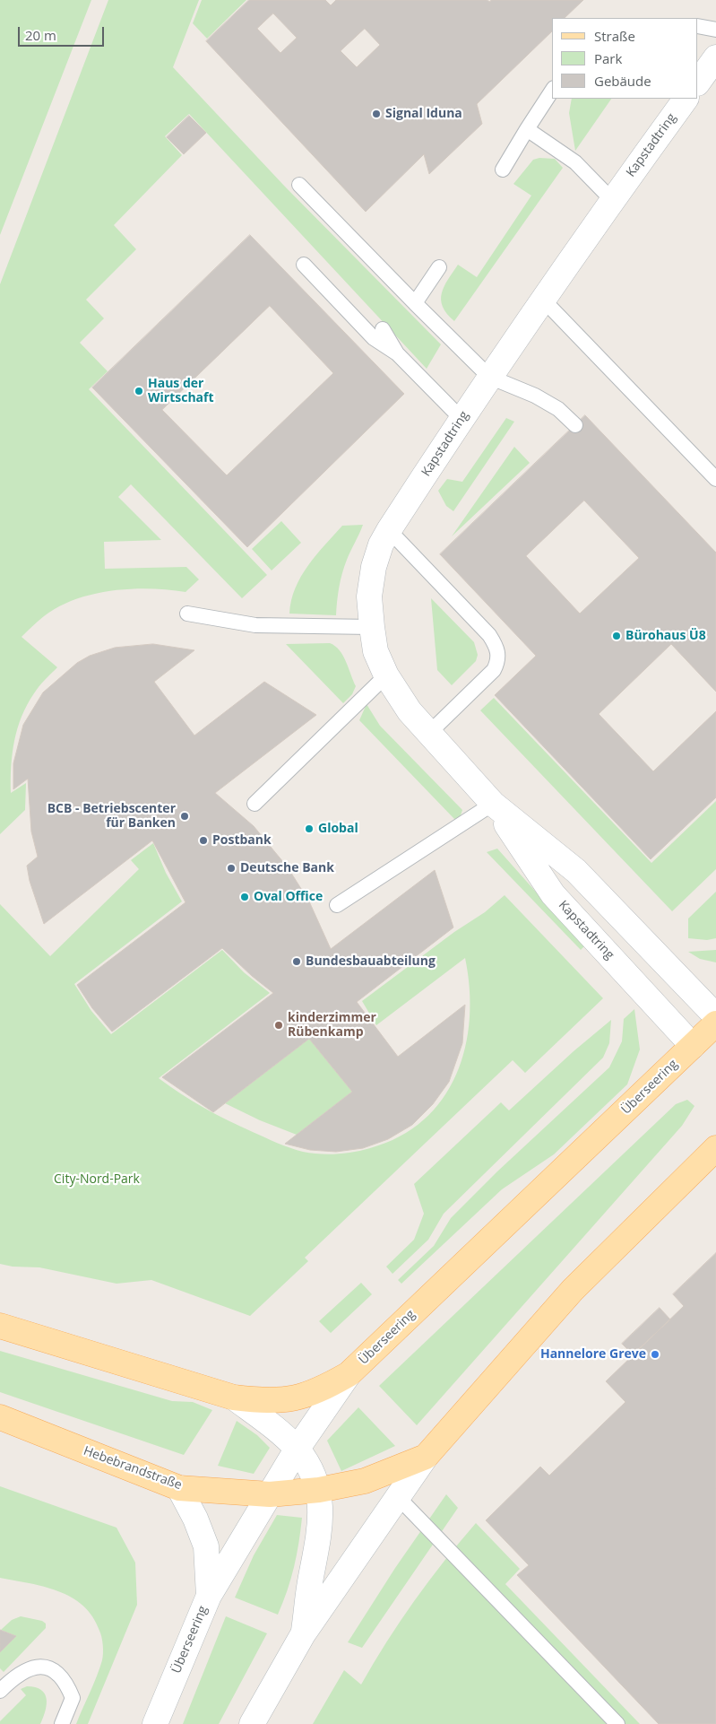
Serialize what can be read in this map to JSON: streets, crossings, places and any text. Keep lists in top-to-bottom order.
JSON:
{
  "streets": {
    "main road": ["Überseering", "Hebebrandstraße"],
    "street": ["Kapstadtring"]
  },
  "crossings": [
    ["Kapstadtring", "Überseering"],
    ["Überseering", "Hebebrandstraße"]
  ],
  "parks": ["City-Nord-Park"],
  "places": [
    "Signal Iduna",
    "Haus der Wirtschaft",
    "Bürohaus Ü8",
    "BCB - Betriebscenter für Banken",
    "Global",
    "Postbank",
    "Deutsche Bank",
    "Oval Office",
    "Bundesbauabteilung",
    "kinderzimmer Rübenkamp",
    "Hannelore Greve"
  ],
  "legend": ["Straße", "Park", "Gebäude"],
  "scale_bar": "20 m"
}
